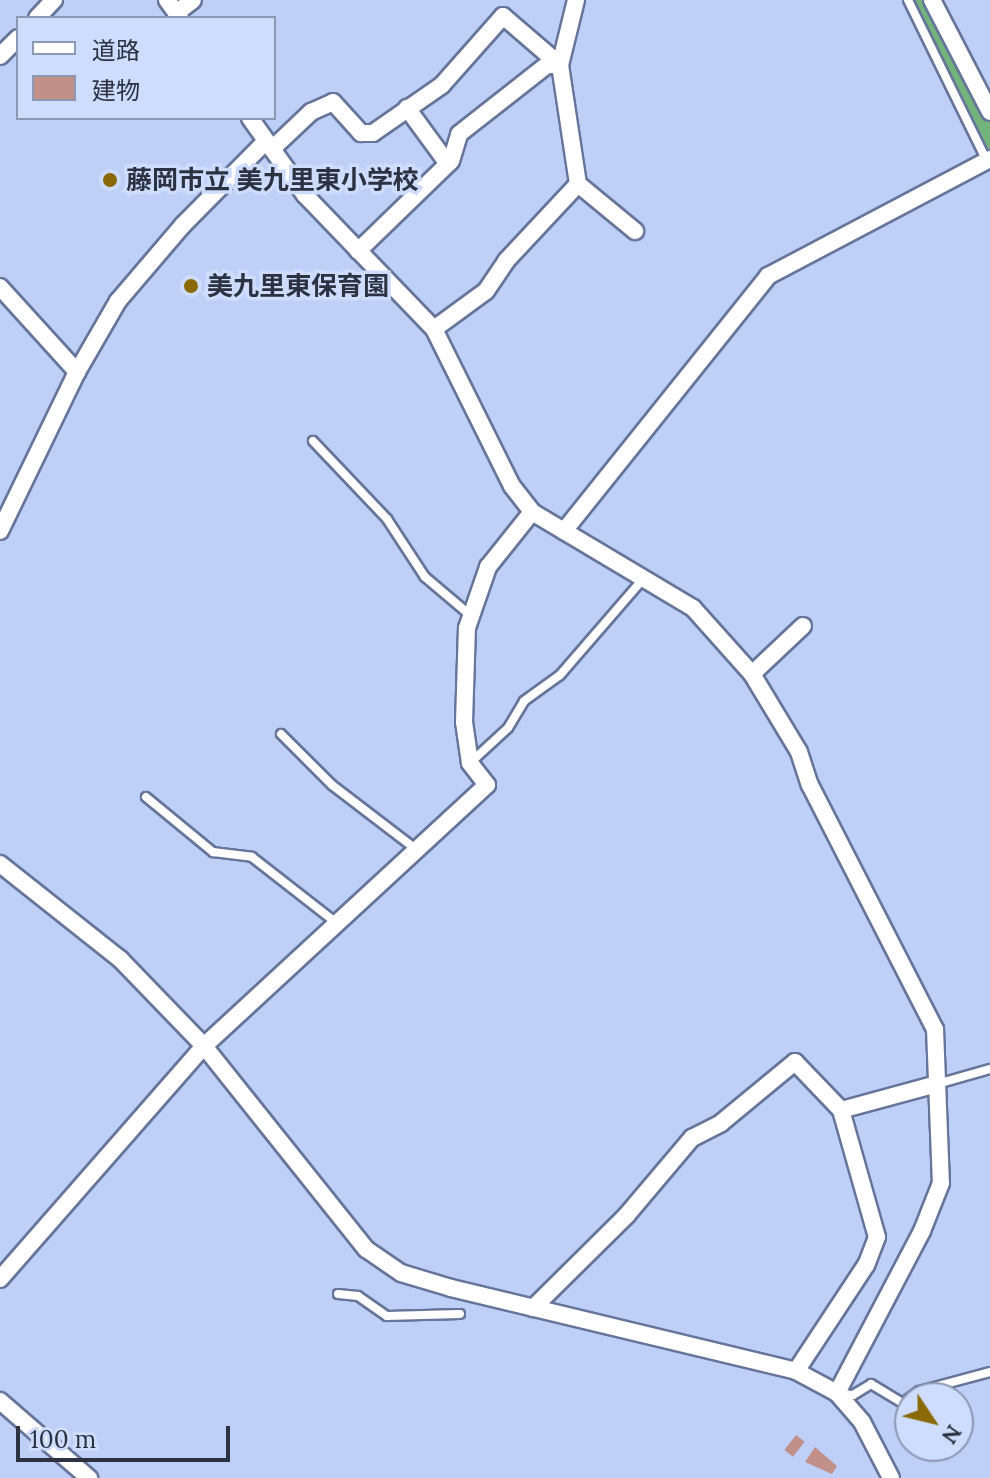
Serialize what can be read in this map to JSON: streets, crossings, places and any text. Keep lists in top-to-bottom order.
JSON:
{
  "places": ["藤岡市立 美九里東小学校", "美九里東保育園"],
  "legend": ["道路", "建物"],
  "scale_bar": "100 m",
  "north": "bottom right"
}
